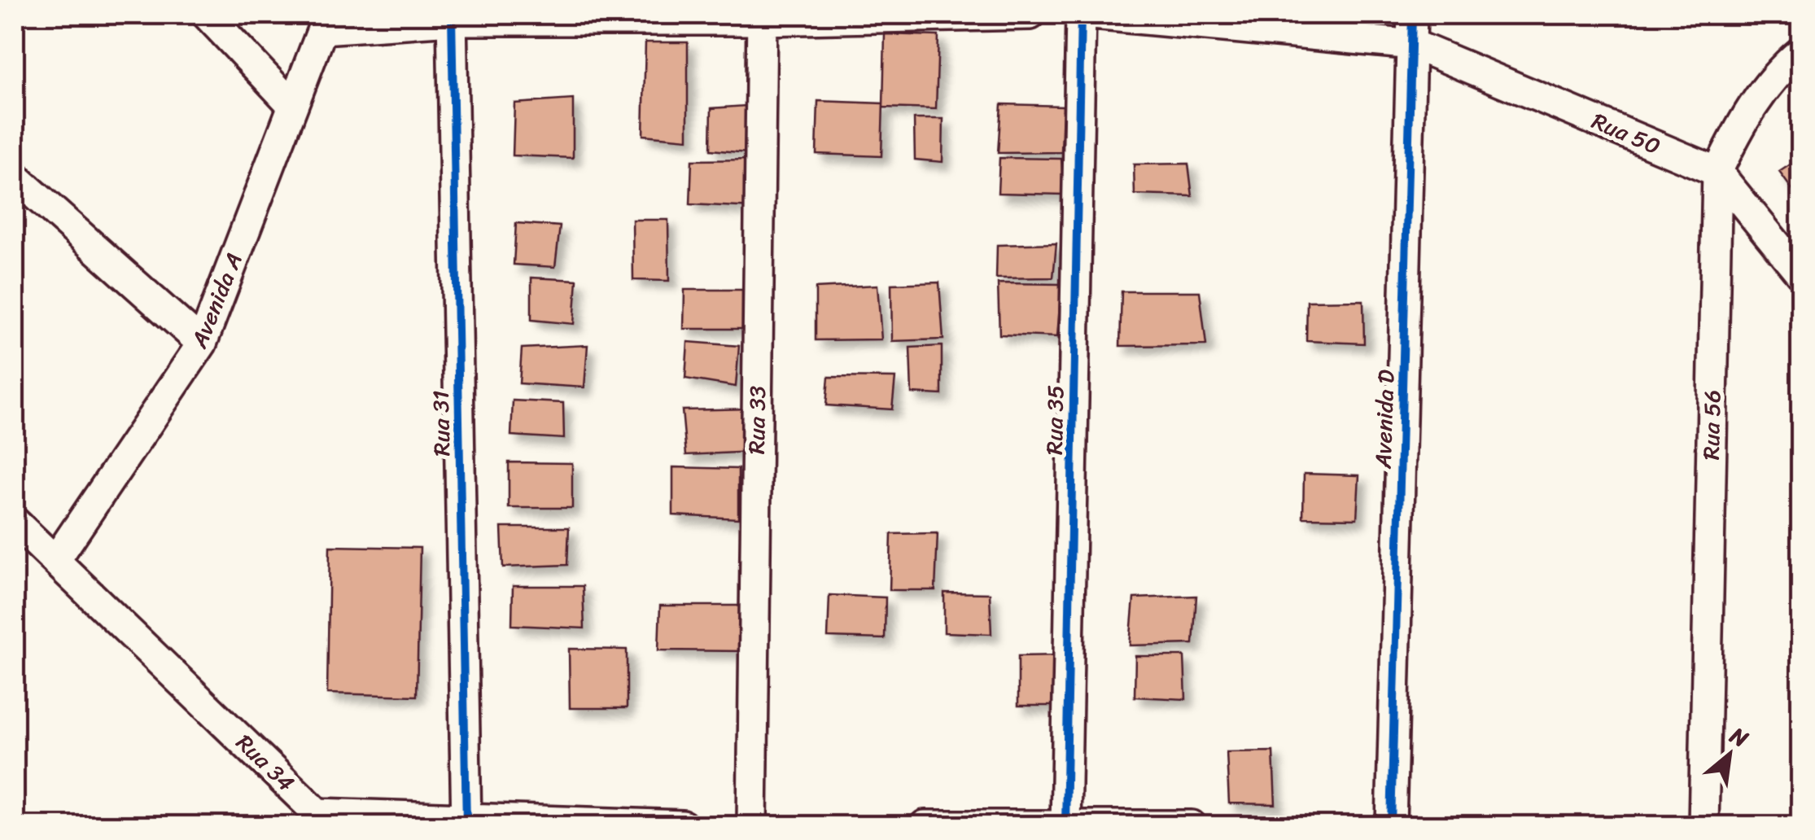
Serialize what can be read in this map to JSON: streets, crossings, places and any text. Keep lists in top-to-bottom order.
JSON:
{
  "streets": {
    "street": [
      "Rua 50",
      "Avenida A",
      "Avenida D",
      "Rua 33",
      "Rua 35",
      "Rua 31",
      "Rua 56",
      "Rua 34"
    ]
  },
  "crossings": [
    ["Rua 50", "Avenida D"],
    ["Rua 50", "Rua 56"],
    ["Avenida A", "Rua 34"],
    ["Rua 31", "Rua 34"]
  ],
  "north": "top right"
}
